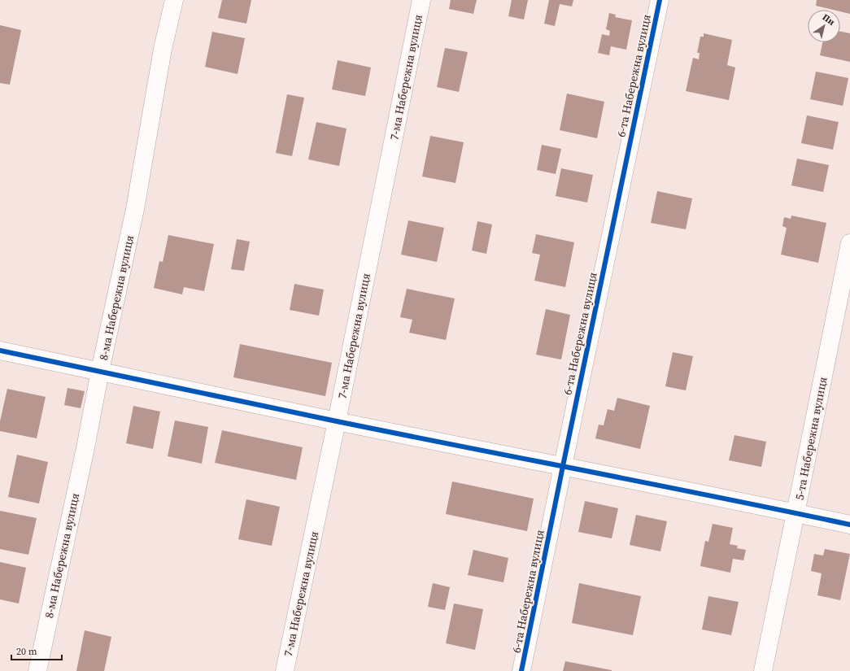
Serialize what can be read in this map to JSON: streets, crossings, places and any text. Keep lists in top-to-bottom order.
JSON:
{
  "streets": {
    "street": [
      "6-та Набережна вулиця",
      "7-ма Набережна вулиця",
      "8-ма Набережна вулиця",
      "5-та Набережна вулиця"
    ]
  },
  "scale_bar": "20 m",
  "north": "top right"
}
